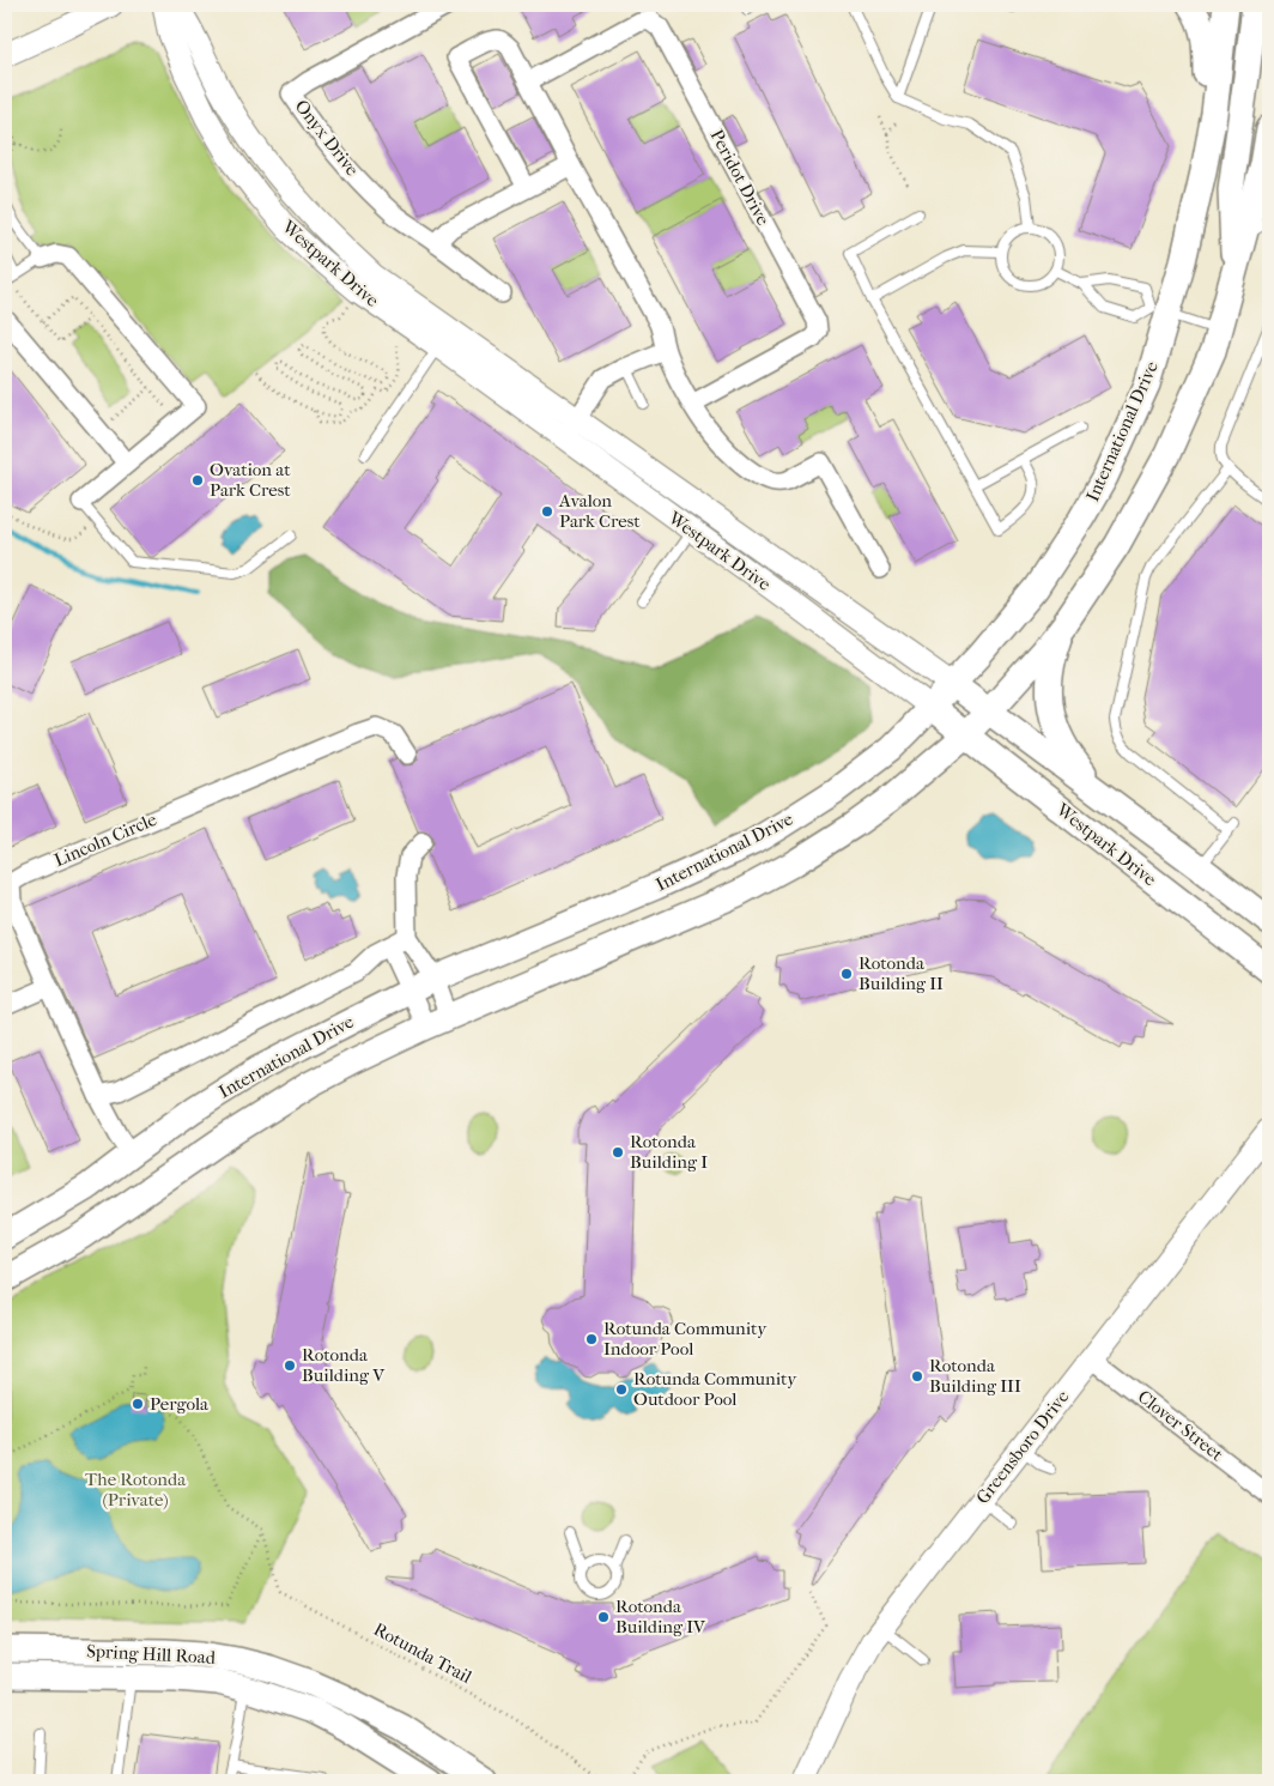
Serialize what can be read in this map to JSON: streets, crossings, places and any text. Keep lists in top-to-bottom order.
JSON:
{
  "streets": {
    "main road": ["Westpark Drive", "International Drive", "Spring Hill Road"],
    "street": [
      "Onyx Drive",
      "Peridot Drive",
      "Lincoln Circle",
      "Clover Street",
      "Greensboro Drive"
    ],
    "path": ["Rotunda Trail"]
  },
  "crossings": [
    ["Westpark Drive", "International Drive"],
    ["International Drive", "Lincoln Circle"],
    ["Clover Street", "Greensboro Drive"]
  ],
  "parks": ["The Rotonda (Private)"],
  "places": [
    "Ovation at Park Crest",
    "Avalon Park Crest",
    "Rotonda Building II",
    "Rotonda Building I",
    "Rotunda Community Indoor Pool",
    "Rotonda Building V",
    "Rotonda Building III",
    "Rotunda Community Outdoor Pool",
    "Pergola",
    "Rotonda Building IV"
  ]
}
